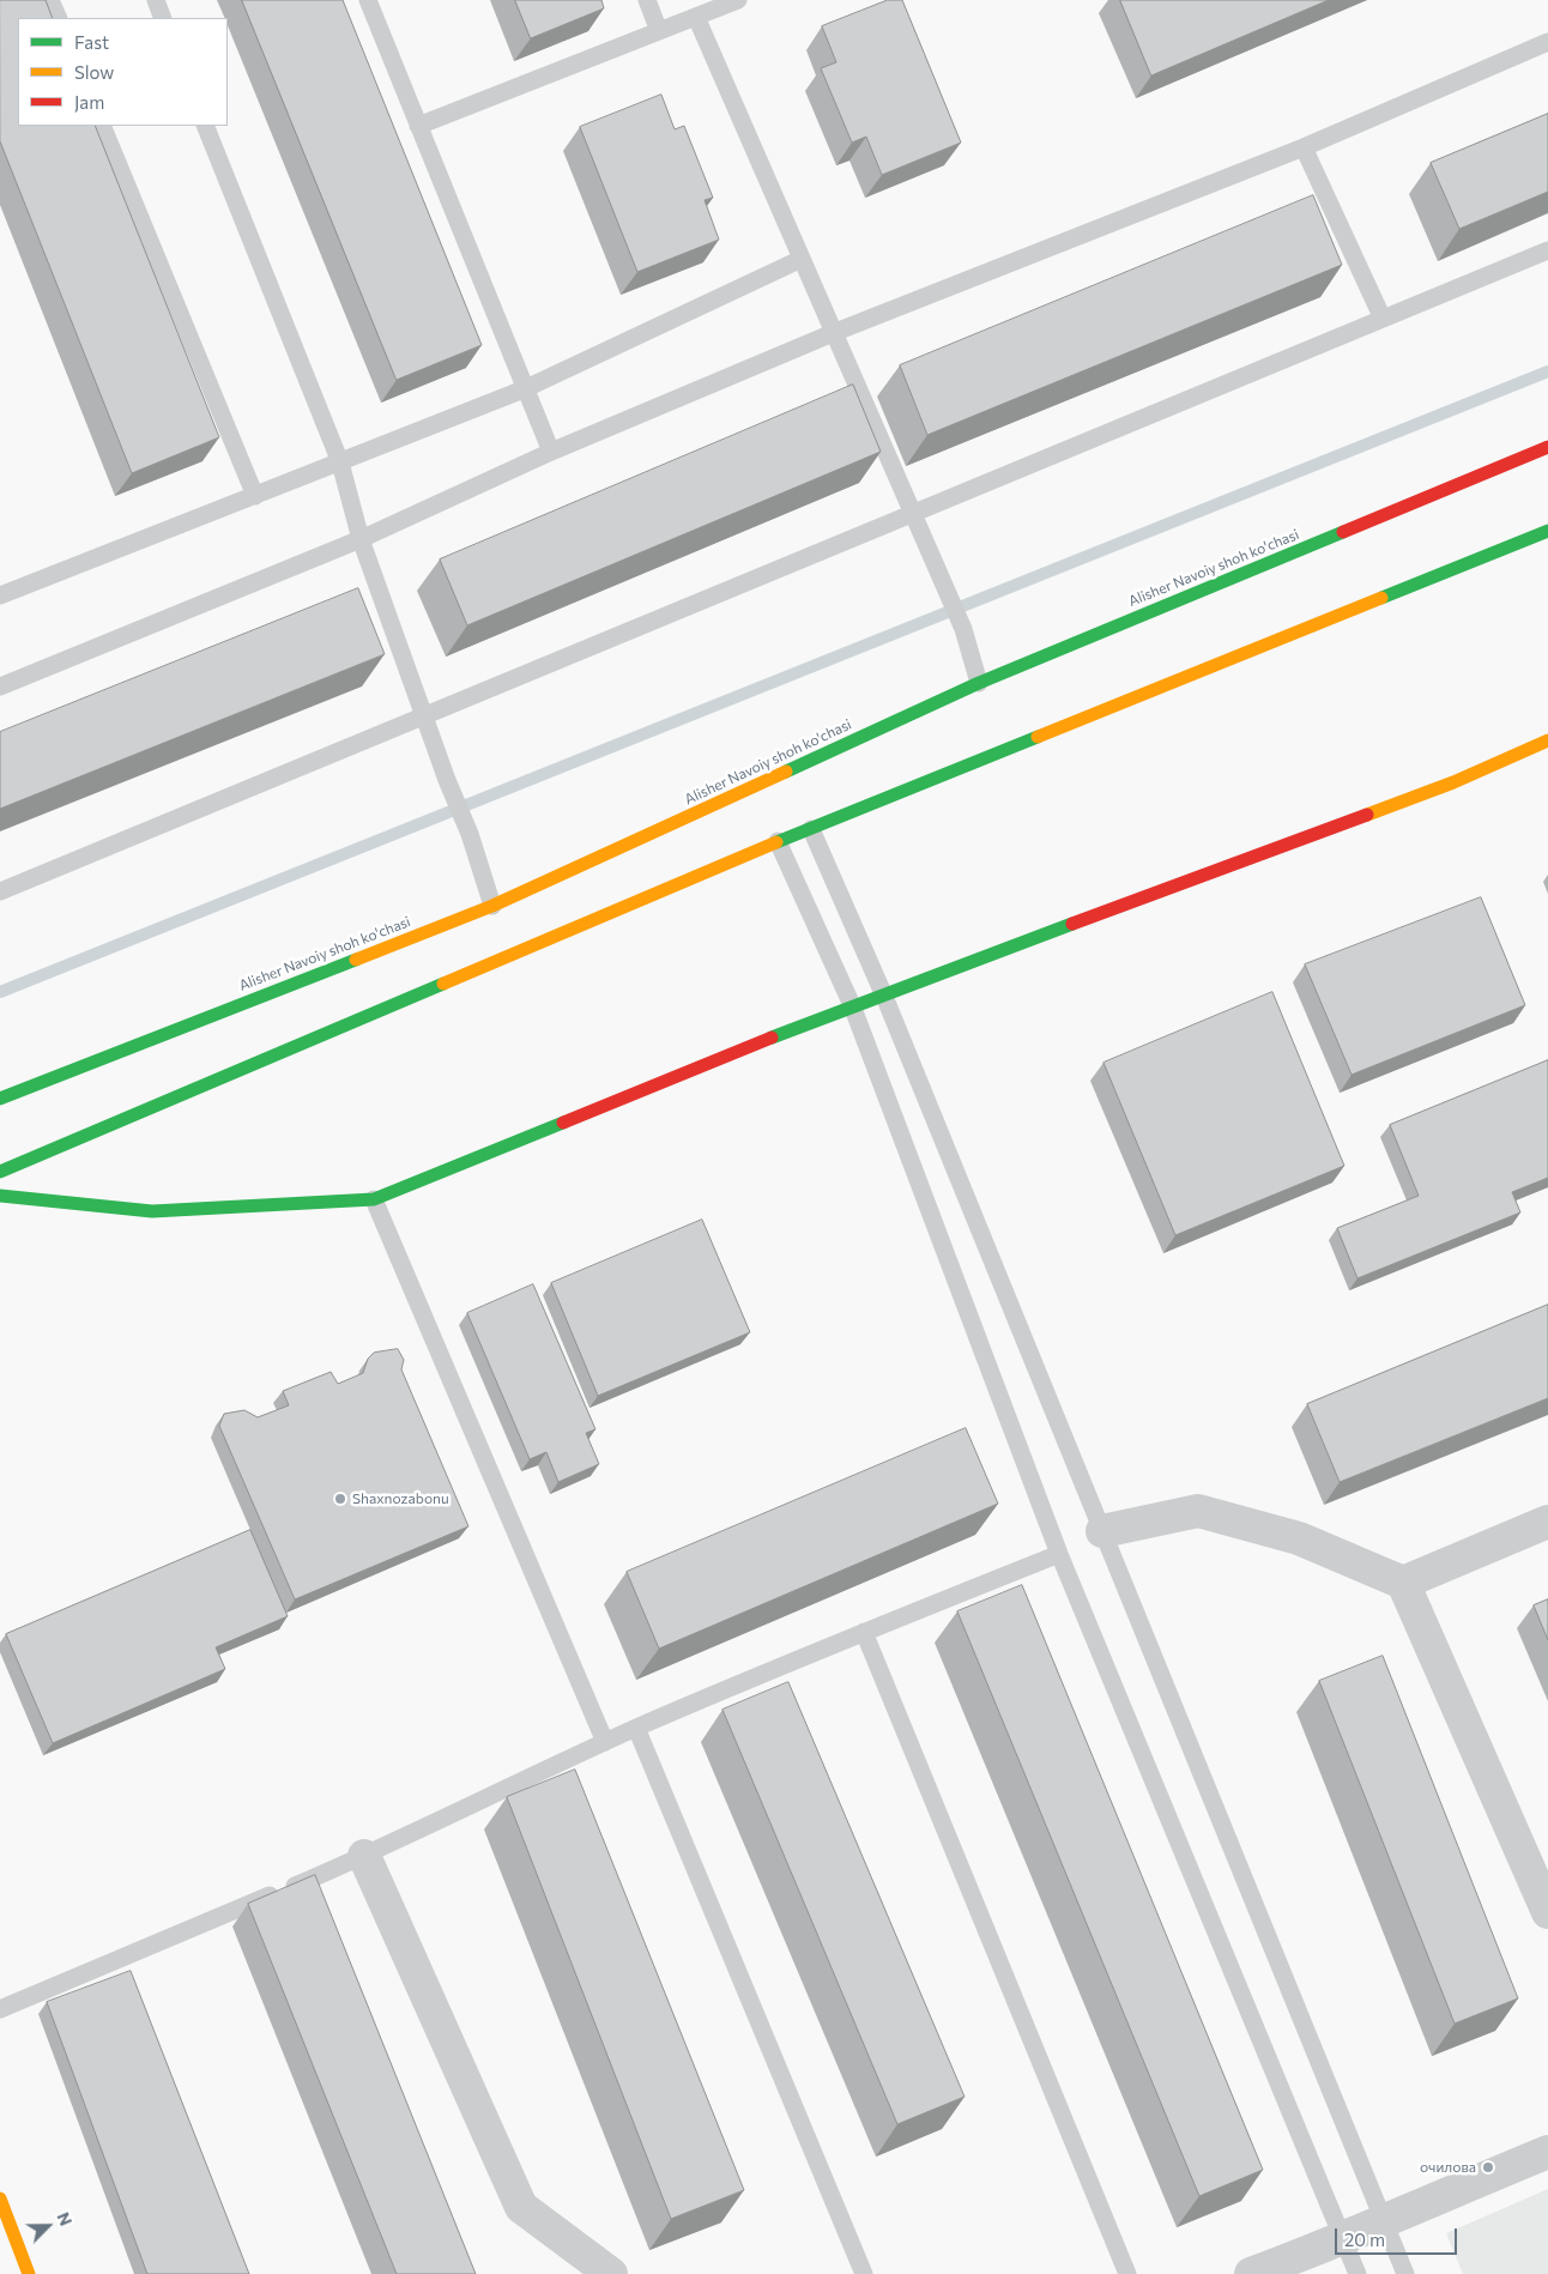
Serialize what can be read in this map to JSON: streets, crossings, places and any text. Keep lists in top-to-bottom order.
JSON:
{
  "streets": {
    "main road": ["Alisher Navoiy shoh ko'chasi"]
  },
  "places": ["Shaxnozabonu", "очилова"],
  "legend": ["Fast", "Slow", "Jam"],
  "scale_bar": "20 m",
  "north": "top right"
}
